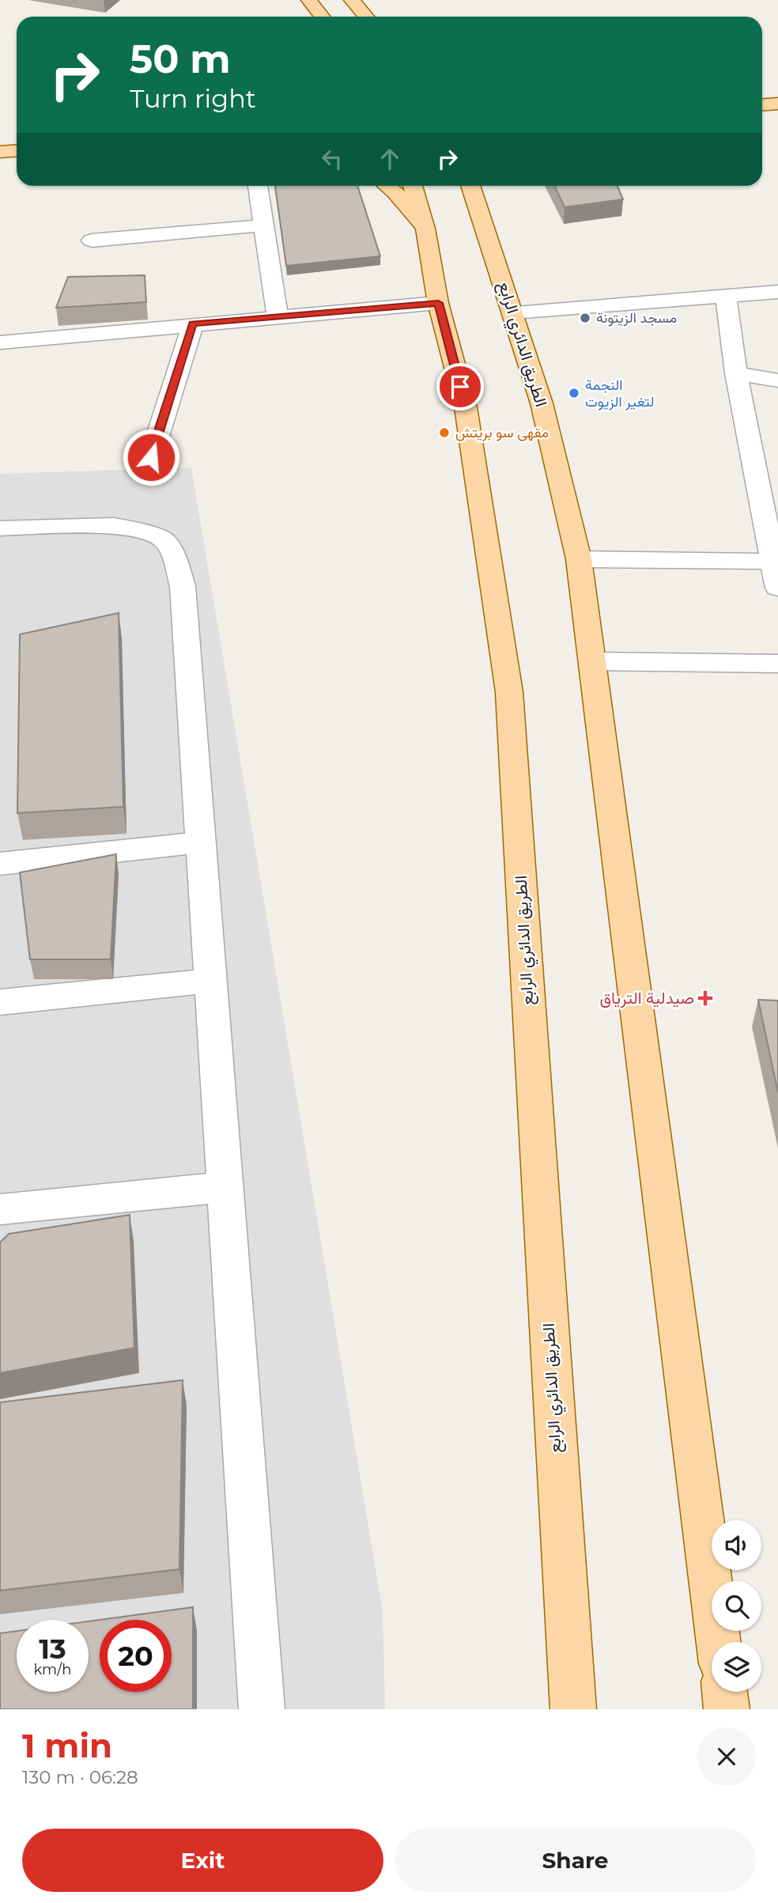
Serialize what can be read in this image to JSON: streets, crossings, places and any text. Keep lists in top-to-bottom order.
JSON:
{
  "streets": {
    "main road": ["الطريق الدائري الرابع"]
  },
  "places": {
    "other": ["مسجد الزيتونة", "النجمة لتغير الزيوت", "مقهى سو بريتش"],
    "health": ["صيدلية الترياق"]
  },
  "page": {
    "turn": ["50 m", "Turn right"],
    "speed": "13 km/h",
    "limit": "20",
    "heading": ["1 min", "130 m · 06:28"],
    "buttons": ["Exit", "Share"]
  }
}
